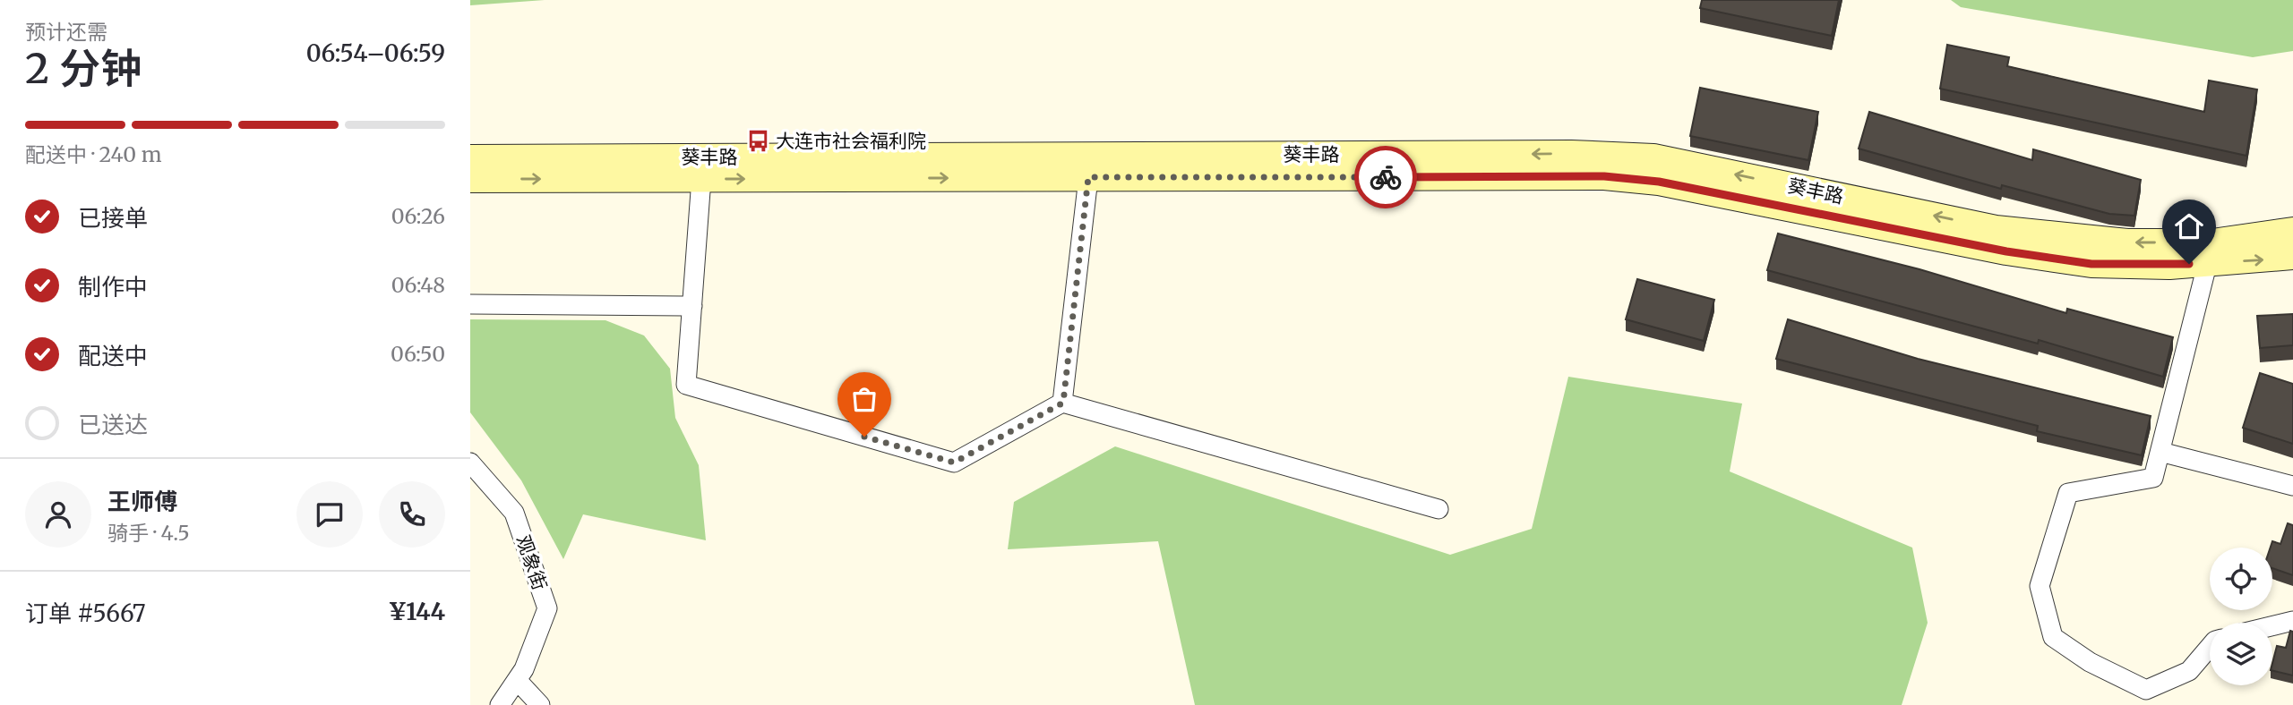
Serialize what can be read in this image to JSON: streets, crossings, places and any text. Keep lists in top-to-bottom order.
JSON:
{
  "streets": {
    "main road": ["葵丰路"],
    "street": ["观象街"]
  },
  "places": {
    "bus stop": ["大连市社会福利院"]
  },
  "page": {
    "heading": ["2 分钟", "预计还需", "06:54–06:59"],
    "panel": [
      "王师傅",
      "骑手 · 4.5",
      "订单 #5667",
      "¥144"
    ],
    "bar": "配送中 · 240 m",
    "list": [
      ["已接单", "06:26"],
      ["制作中", "06:48"],
      ["配送中", "06:50"],
      "已送达"
    ]
  }
}
